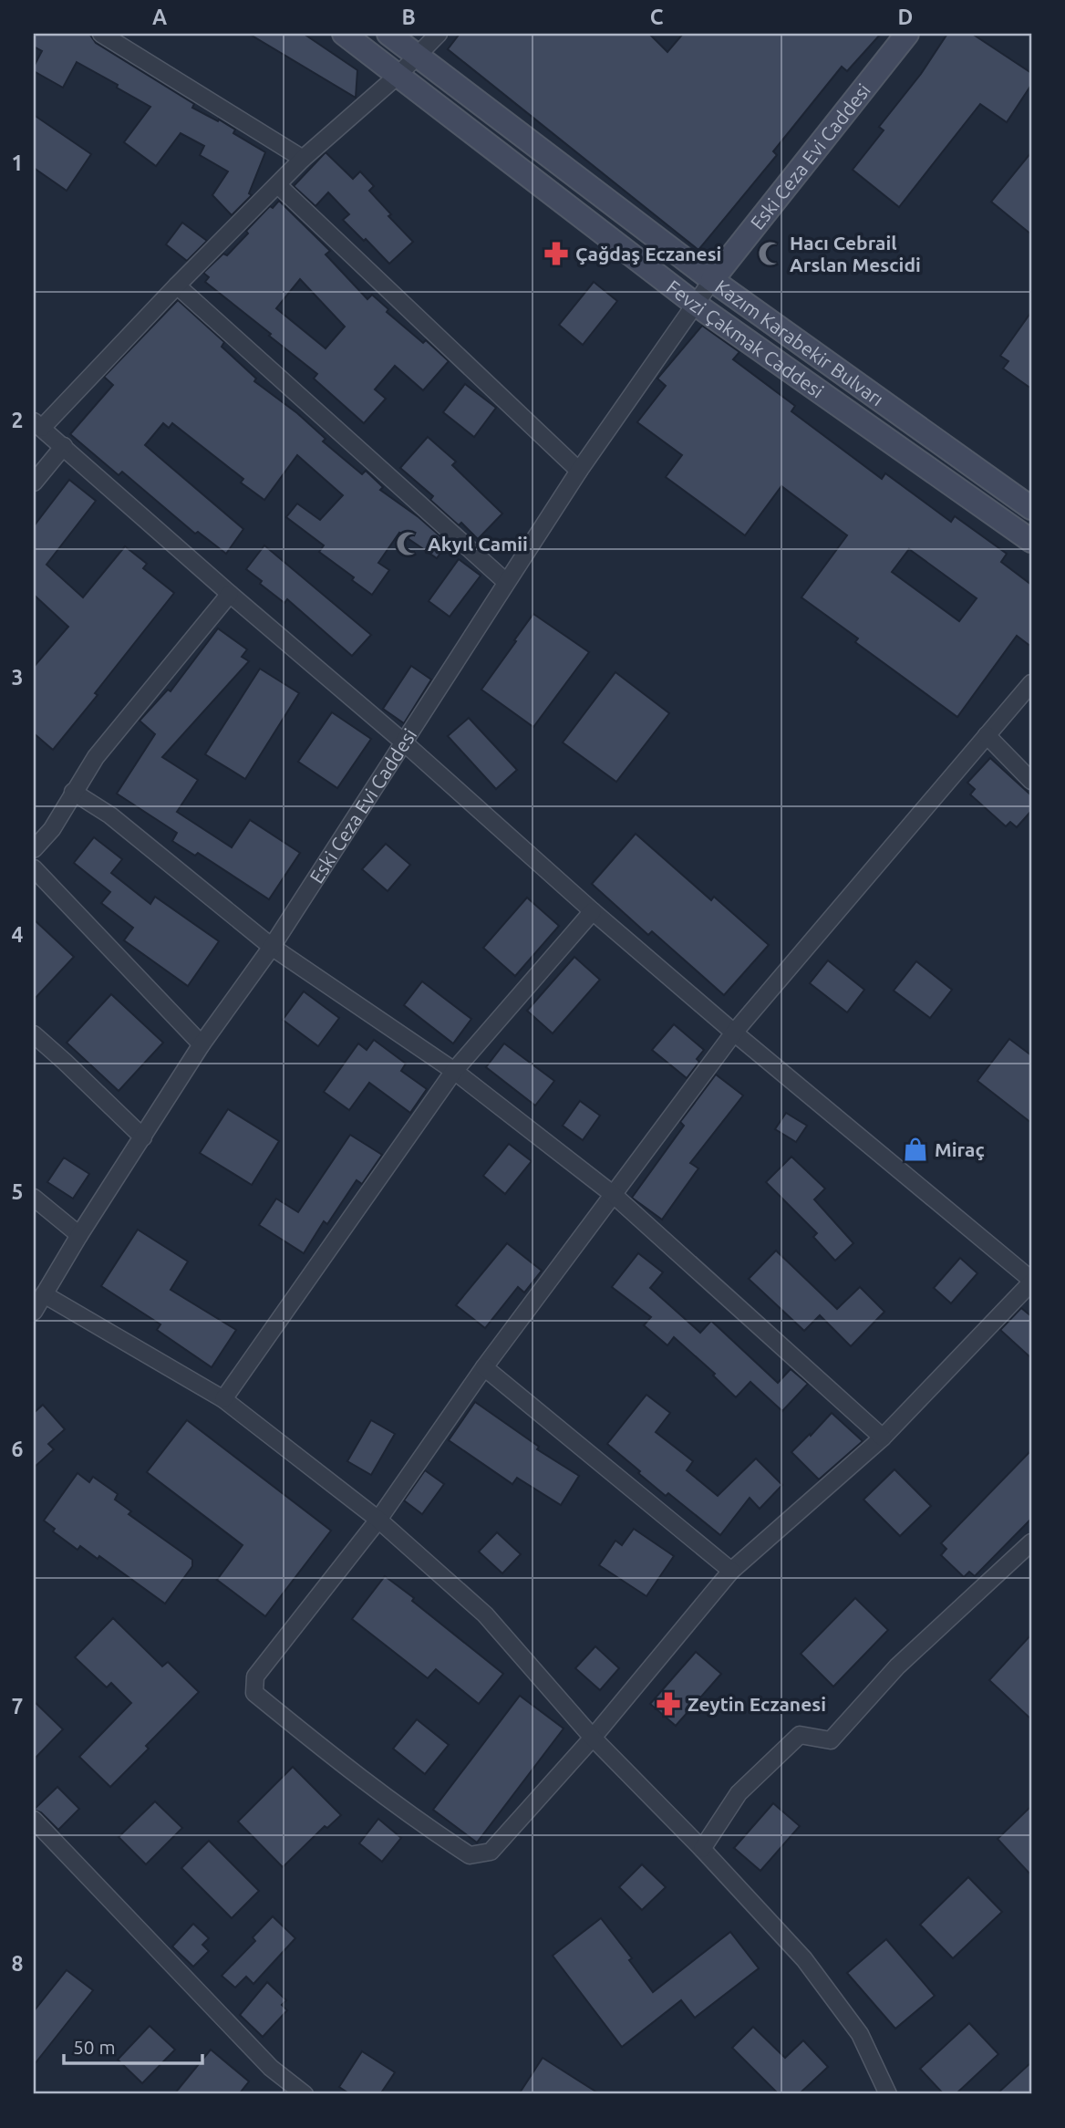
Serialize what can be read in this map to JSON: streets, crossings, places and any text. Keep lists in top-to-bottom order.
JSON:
{
  "streets": {
    "main road": ["Eski Ceza Evi Caddesi", "Fevzi Çakmak Caddesi", "Kazım Karabekir Bulvarı"]
  },
  "crossings": [
    ["Eski Ceza Evi Caddesi", "Fevzi Çakmak Caddesi"],
    ["Eski Ceza Evi Caddesi", "Kazım Karabekir Bulvarı"]
  ],
  "places": {
    "pharmacy": ["Çağdaş Eczanesi", "Zeytin Eczanesi"],
    "mosque": ["Hacı Cebrail Arslan Mescidi", "Akyıl Camii"],
    "shop": ["Miraç"]
  },
  "scale_bar": "50 m",
  "grid": {
    "columns": [
      "A",
      "B",
      "C",
      "D"
    ],
    "rows": [
      "1",
      "2",
      "3",
      "4",
      "5",
      "6",
      "7",
      "8"
    ]
  }
}
